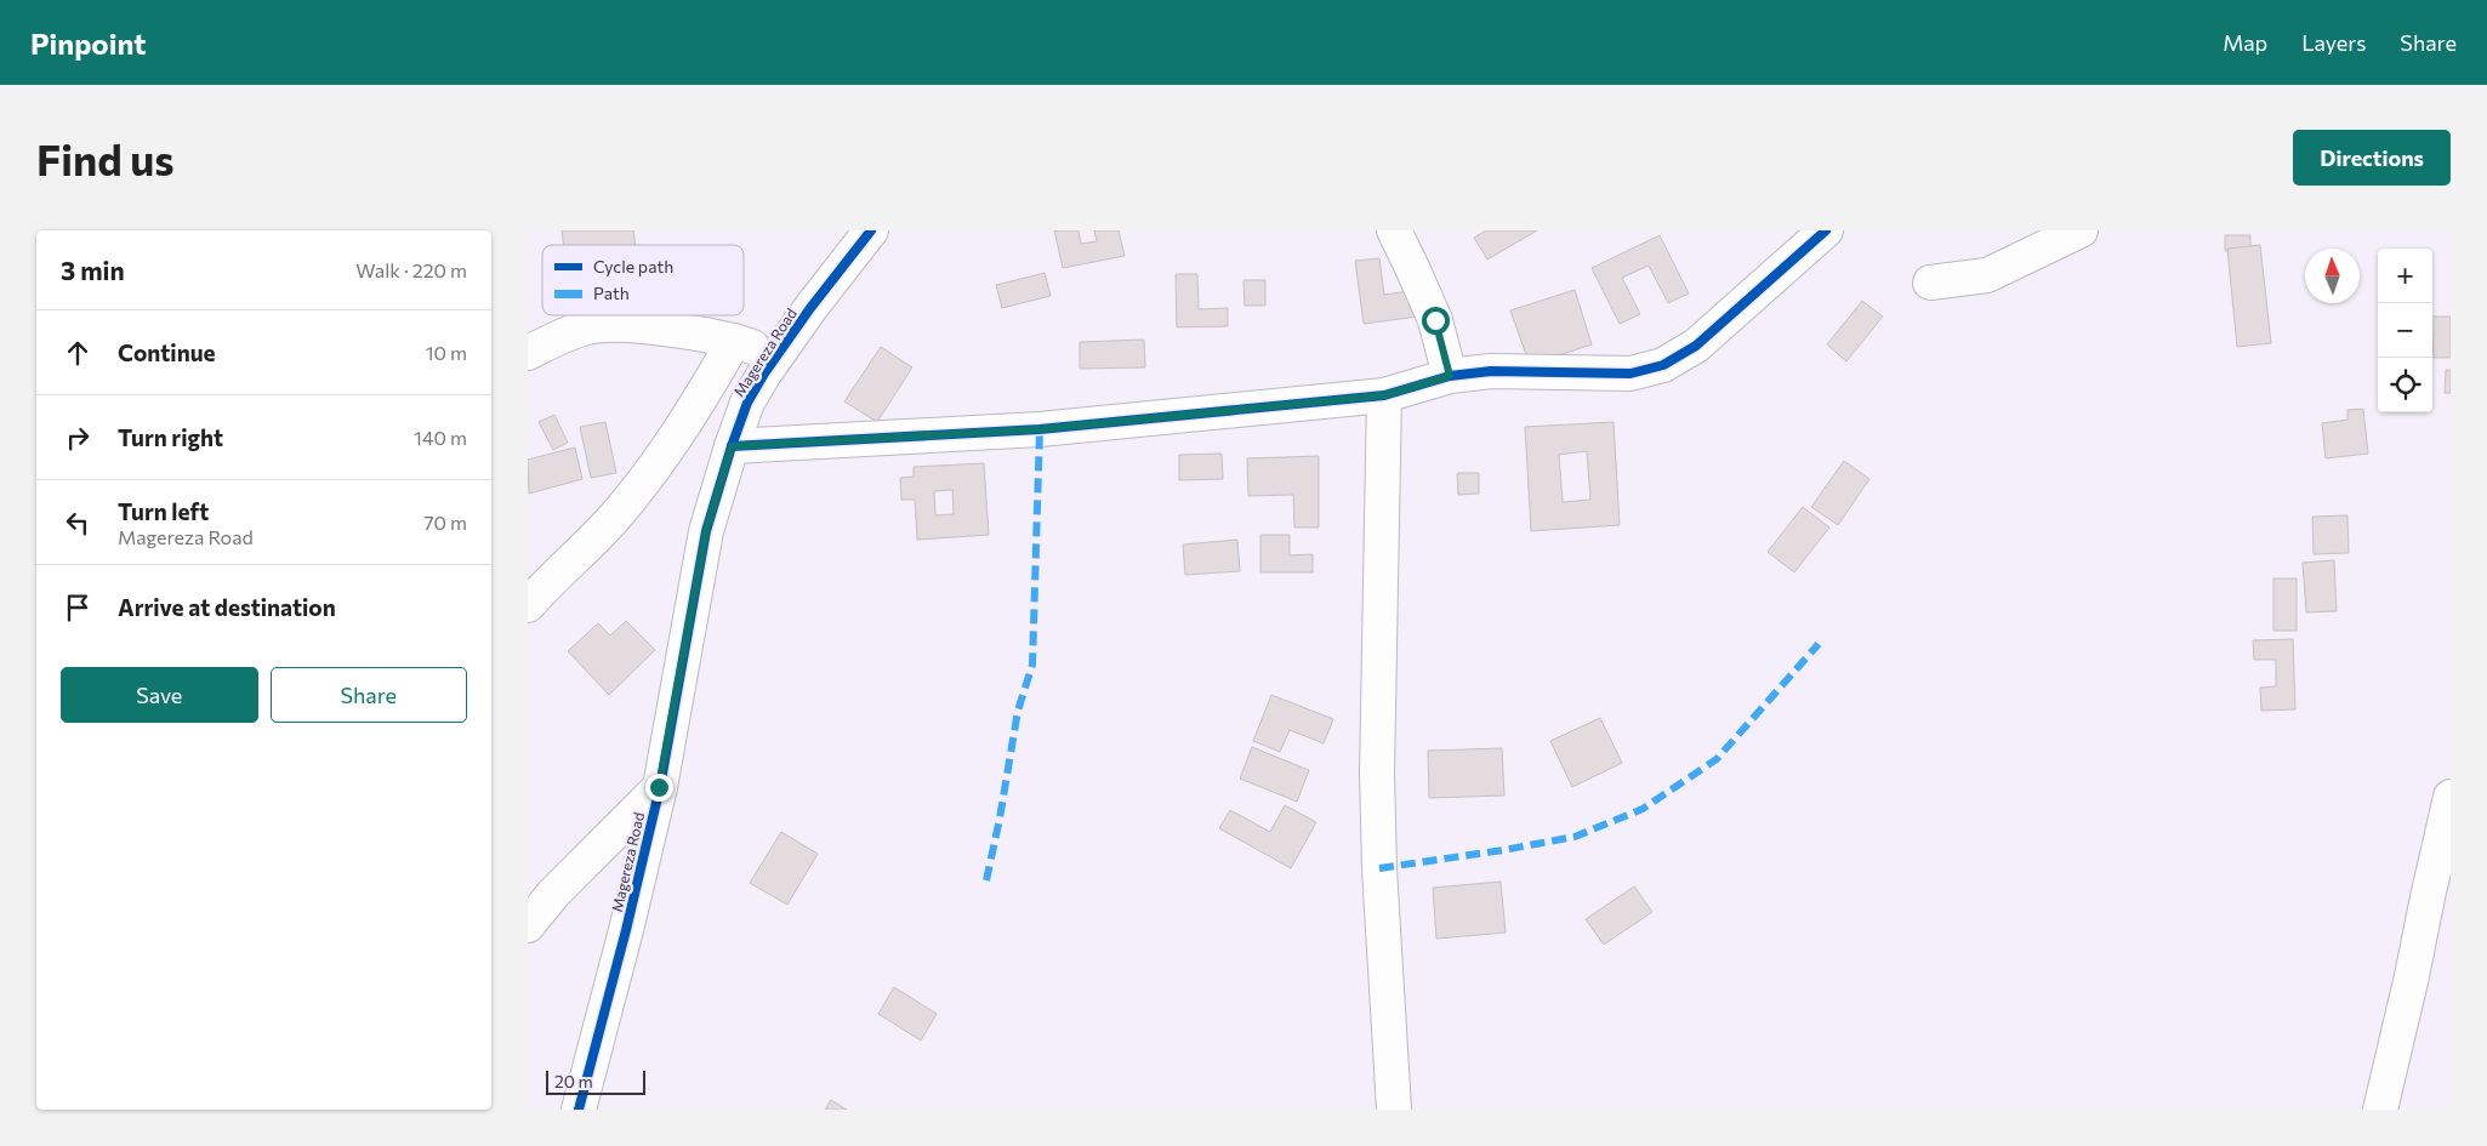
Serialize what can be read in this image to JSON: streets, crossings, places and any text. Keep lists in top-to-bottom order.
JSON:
{
  "streets": {
    "street": ["Magereza Road"]
  },
  "legend": ["Cycle path", "Path"],
  "scale_bar": "20 m",
  "north": "top",
  "page": {
    "header": "Pinpoint",
    "nav": ["Map", "Layers", "Share"],
    "buttons": [
      "Directions",
      ["Save", "Share"]
    ],
    "title": "Find us",
    "heading": ["3 min", "Walk · 220 m"],
    "map_buttons": ["+", "−"],
    "list": [
      ["Continue", "10 m"],
      ["Turn right", "140 m"],
      ["Turn left", "Magereza Road", "70 m"],
      "Arrive at destination"
    ],
    "scale": "20 m"
  }
}
